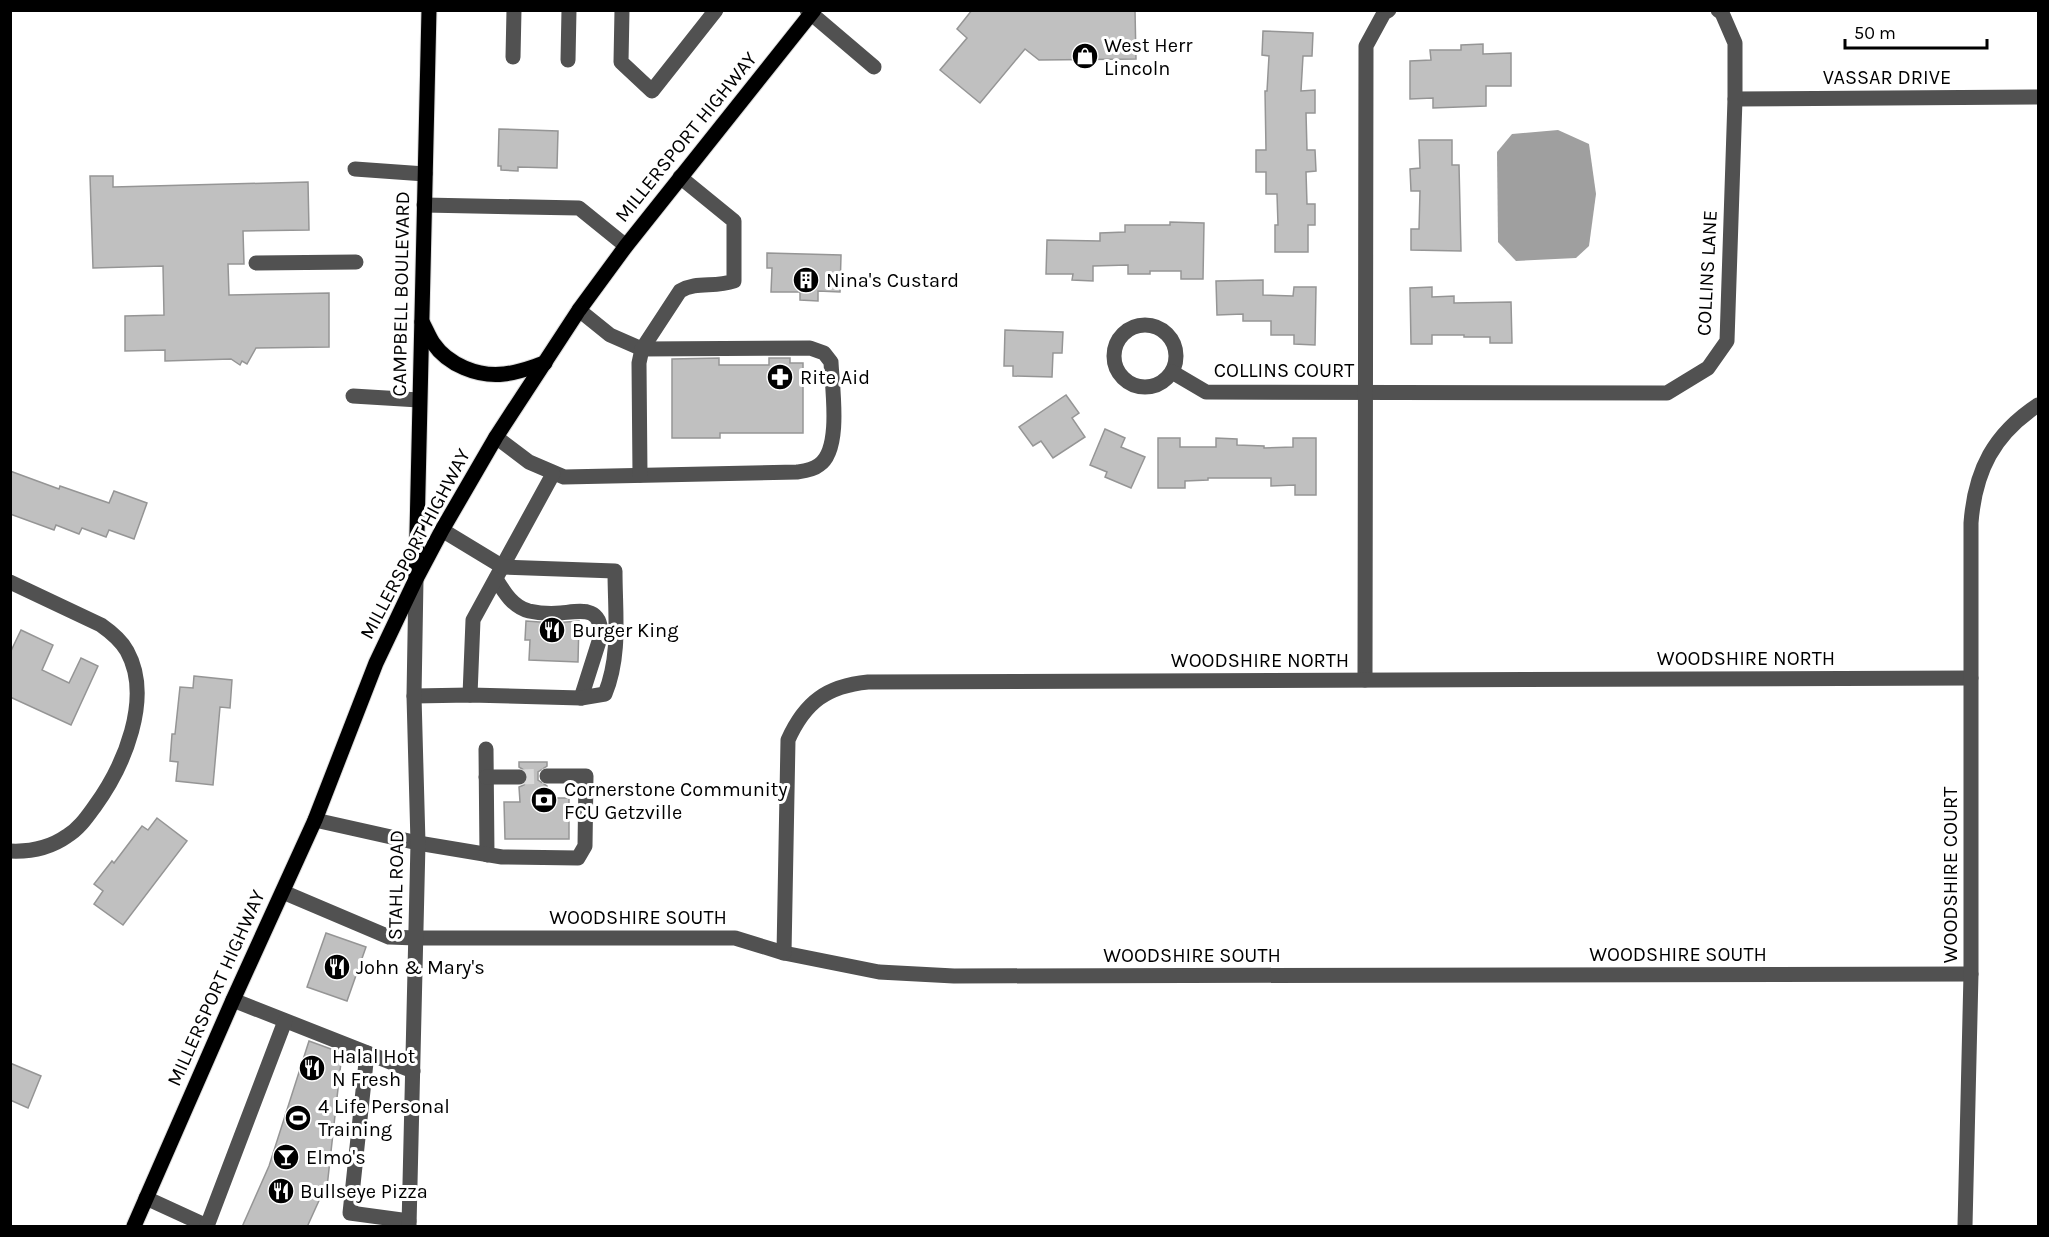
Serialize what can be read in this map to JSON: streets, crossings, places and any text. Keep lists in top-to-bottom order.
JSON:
{
  "streets": {
    "main road": ["MILLERSPORT HIGHWAY", "CAMPBELL BOULEVARD"],
    "street": [
      "VASSAR DRIVE",
      "COLLINS LANE",
      "COLLINS COURT",
      "WOODSHIRE NORTH",
      "WOODSHIRE COURT",
      "STAHL ROAD",
      "WOODSHIRE SOUTH"
    ]
  },
  "crossings": [
    ["VASSAR DRIVE", "COLLINS LANE"],
    ["MILLERSPORT HIGHWAY", "CAMPBELL BOULEVARD"],
    ["MILLERSPORT HIGHWAY", "STAHL ROAD"],
    ["MILLERSPORT HIGHWAY", "WOODSHIRE SOUTH"],
    ["COLLINS LANE", "COLLINS COURT"],
    ["CAMPBELL BOULEVARD", "STAHL ROAD"],
    ["WOODSHIRE NORTH", "WOODSHIRE COURT"],
    ["WOODSHIRE NORTH", "WOODSHIRE SOUTH"],
    ["WOODSHIRE COURT", "WOODSHIRE SOUTH"],
    ["STAHL ROAD", "WOODSHIRE SOUTH"]
  ],
  "places": {
    "shop": ["West Herr Lincoln"],
    "building": ["Nina's Custard"],
    "pharmacy": ["Rite Aid"],
    "restaurant": [
      "Burger King",
      "John & Mary's",
      "Halal Hot N Fresh",
      "Bullseye Pizza"
    ],
    "bank": ["Cornerstone Community FCU Getzville"],
    "sports": ["4 Life Personal Training"],
    "bar": ["Elmo's"]
  },
  "scale_bar": "50 m"
}
